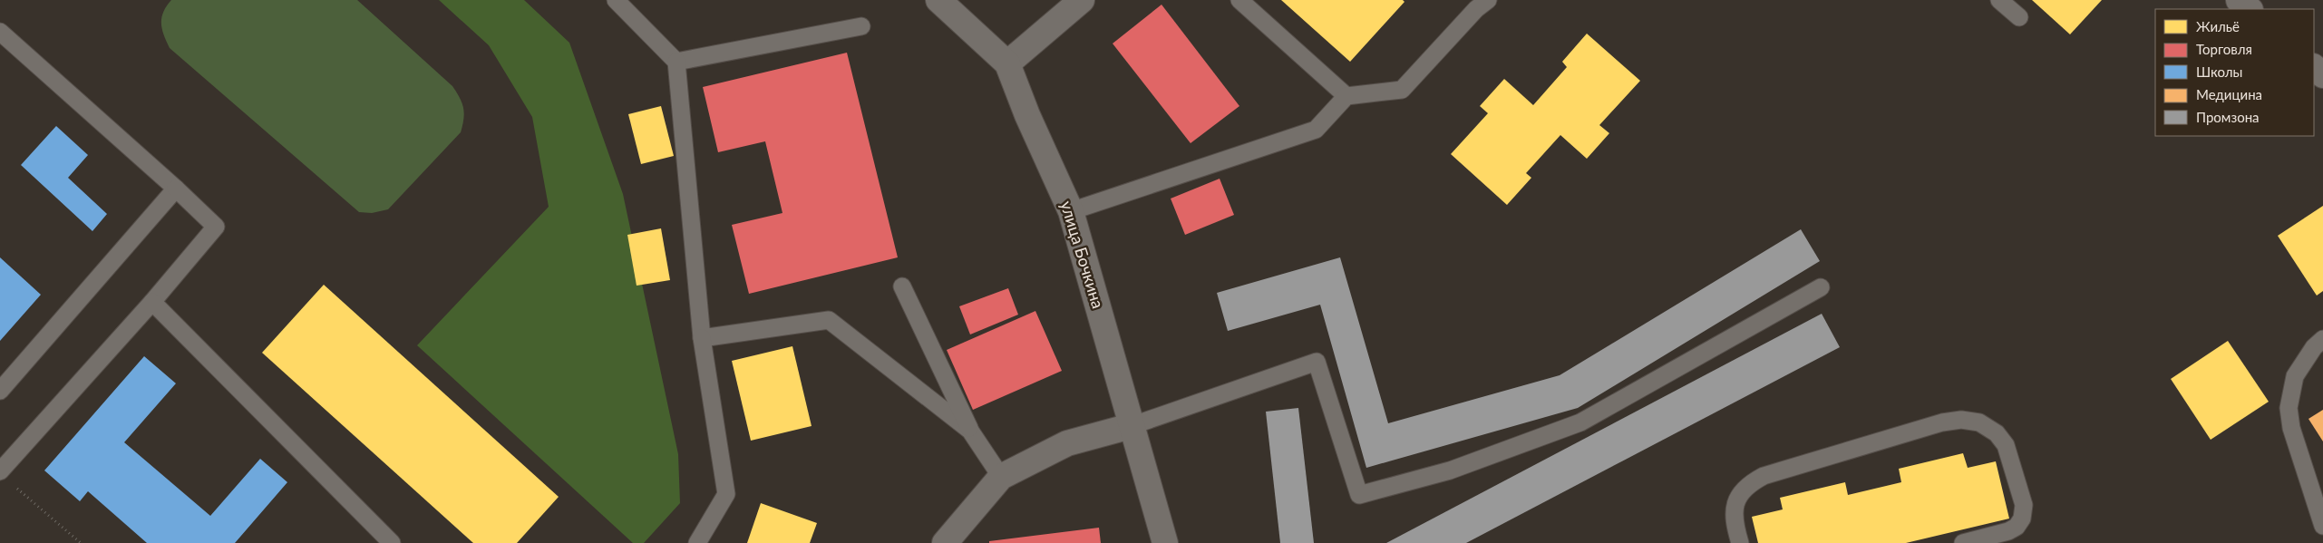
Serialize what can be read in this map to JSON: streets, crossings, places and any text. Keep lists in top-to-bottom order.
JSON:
{
  "streets": {
    "main road": ["улица Бочкина"]
  },
  "legend": [
    "Жильё",
    "Торговля",
    "Школы",
    "Медицина",
    "Промзона"
  ]
}
